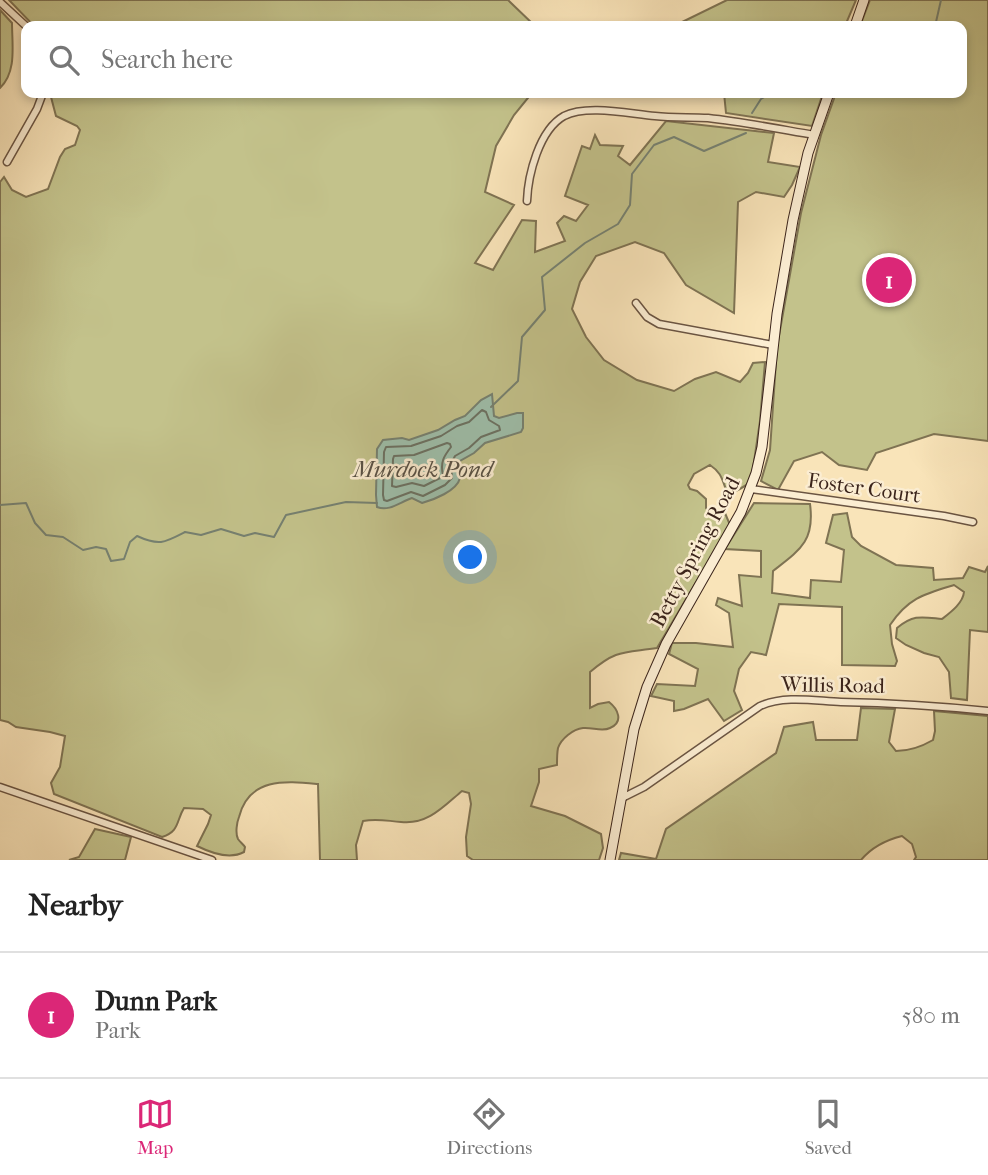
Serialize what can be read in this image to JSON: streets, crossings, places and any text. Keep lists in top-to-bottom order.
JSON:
{
  "streets": {
    "street": ["Foster Court", "Betty Spring Road", "Willis Road"]
  },
  "crossings": [
    ["Foster Court", "Betty Spring Road"],
    ["Betty Spring Road", "Willis Road"]
  ],
  "water": ["Murdock Pond"],
  "page": {
    "search": "Search here",
    "pins": "1",
    "heading": "Nearby",
    "list": [
      {
        "mark": "1",
        "name": "Dunn Park",
        "note": "Park",
        "value": "580 m"
      }
    ],
    "nav": ["Map", "Directions", "Saved"]
  }
}
